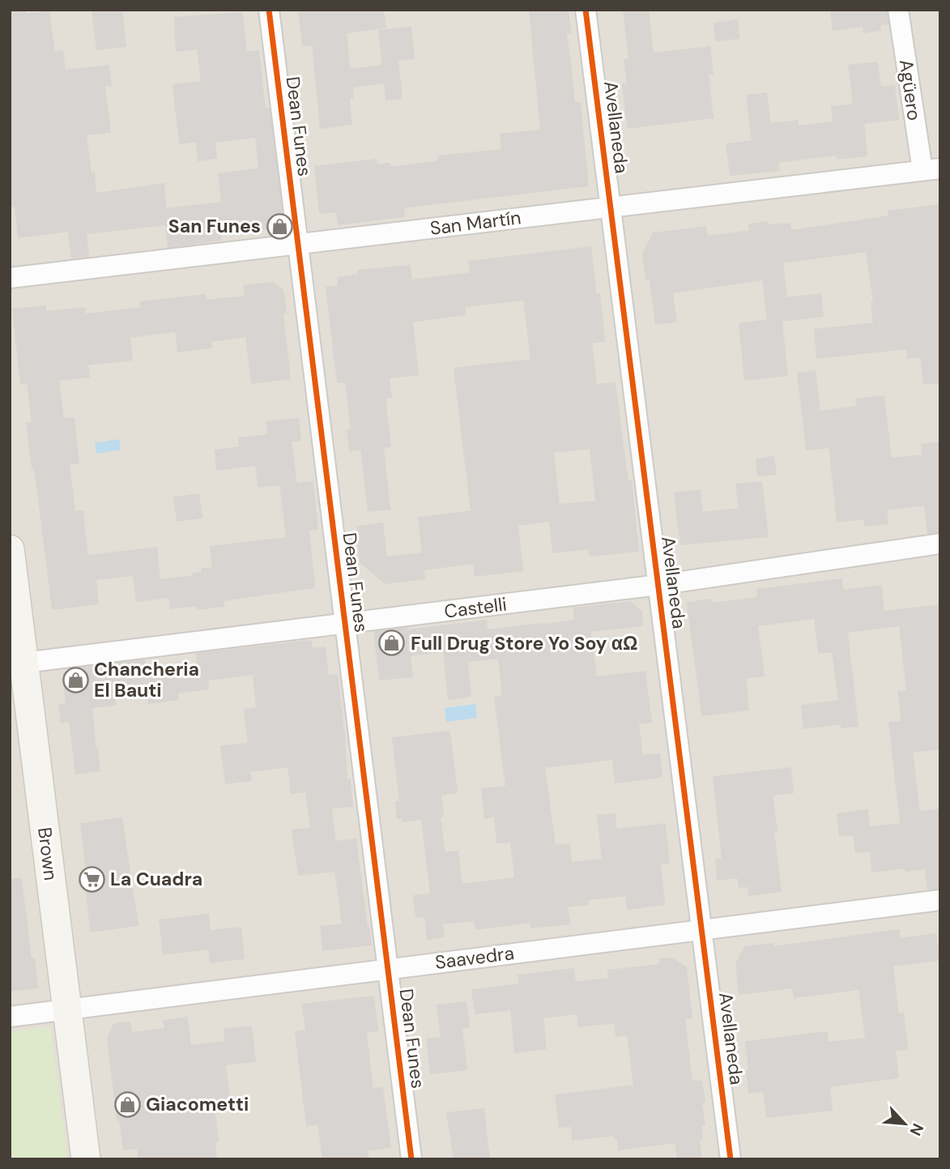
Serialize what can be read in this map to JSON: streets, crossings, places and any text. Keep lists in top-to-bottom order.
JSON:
{
  "streets": {
    "street": [
      "Agüero",
      "Dean Funes",
      "Avellaneda",
      "San Martín",
      "Castelli",
      "Brown",
      "Saavedra"
    ]
  },
  "crossings": [
    ["Agüero", "San Martín"],
    ["Dean Funes", "San Martín"],
    ["Dean Funes", "Castelli"],
    ["Dean Funes", "Saavedra"],
    ["Avellaneda", "San Martín"],
    ["Avellaneda", "Castelli"],
    ["Avellaneda", "Saavedra"],
    ["Castelli", "Brown"],
    ["Brown", "Saavedra"]
  ],
  "places": {
    "shop": [
      "San Funes",
      "Full Drug Store Yo Soy αΩ",
      "Chancheria El Bauti",
      "Giacometti"
    ],
    "supermarket": ["La Cuadra"]
  },
  "north": "bottom right"
}
